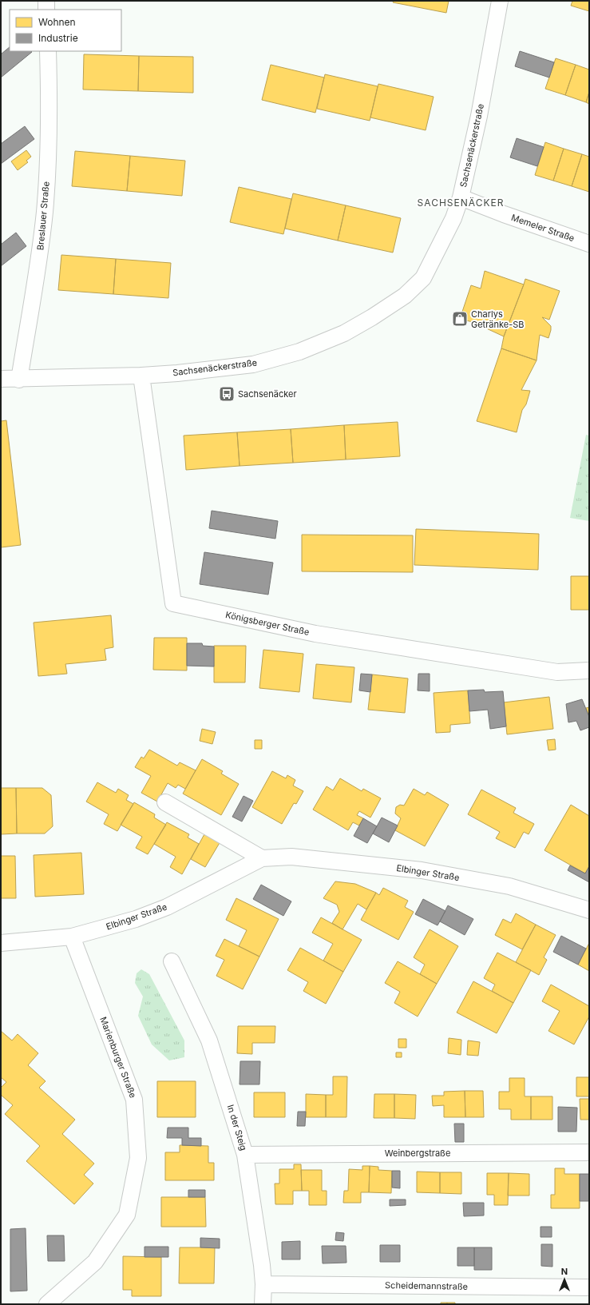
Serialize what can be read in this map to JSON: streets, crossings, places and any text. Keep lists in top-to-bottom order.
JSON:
{
  "streets": {
    "street": [
      "Sachsenäckerstraße",
      "Breslauer Straße",
      "Memeler Straße",
      "Königsberger Straße",
      "Elbinger Straße",
      "Marienburger Straße",
      "In der Steig",
      "Weinbergstraße",
      "Scheidemannstraße"
    ]
  },
  "crossings": [
    ["Sachsenäckerstraße", "Breslauer Straße"],
    ["Sachsenäckerstraße", "Memeler Straße"],
    ["Sachsenäckerstraße", "Königsberger Straße"],
    ["Elbinger Straße", "Marienburger Straße"],
    ["In der Steig", "Weinbergstraße"],
    ["In der Steig", "Scheidemannstraße"]
  ],
  "districts": ["SACHSENÄCKER"],
  "places": {
    "shop": ["Charlys Getränke-SB"],
    "bus stop": ["Sachsenäcker"]
  },
  "legend": ["Wohnen", "Industrie"],
  "north": "top"
}
